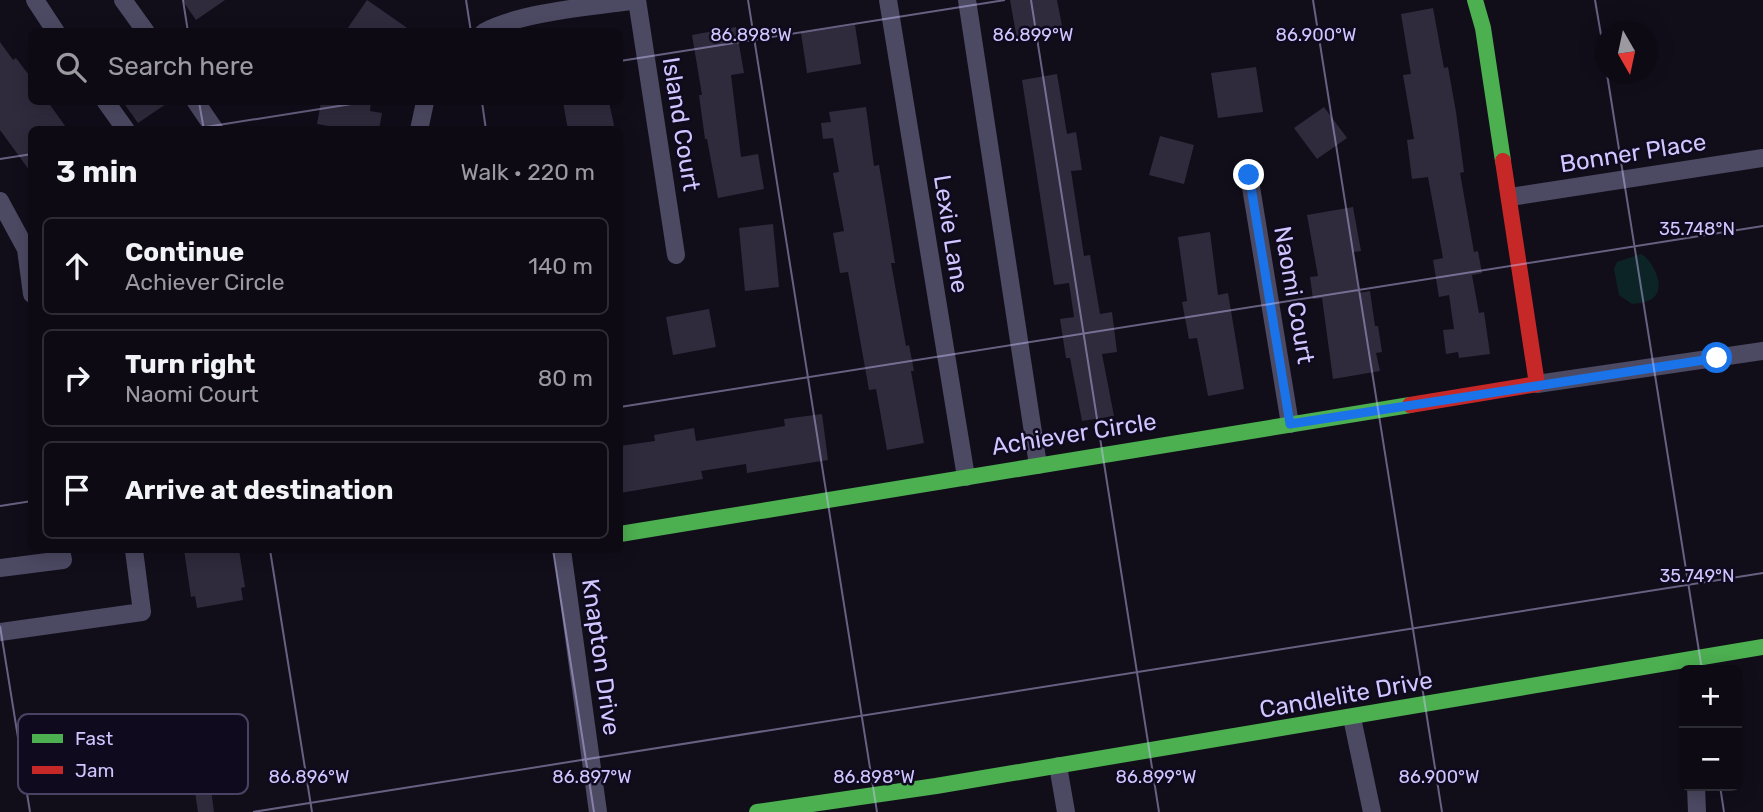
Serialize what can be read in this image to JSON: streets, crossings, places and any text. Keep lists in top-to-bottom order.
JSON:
{
  "streets": {
    "street": [
      "Island Court",
      "Bonner Place",
      "Lexie Lane",
      "Naomi Court",
      "Achiever Circle",
      "Knapton Drive",
      "Candlelite Drive"
    ]
  },
  "crossings": [
    ["Lexie Lane", "Achiever Circle"],
    ["Naomi Court", "Achiever Circle"]
  ],
  "legend": ["Fast", "Jam"],
  "north": "bottom",
  "page": {
    "search": "Search here",
    "heading": ["3 min", "Walk · 220 m"],
    "list": [
      ["Continue", "Achiever Circle", "140 m"],
      ["Turn right", "Naomi Court", "80 m"],
      "Arrive at destination"
    ],
    "map_buttons": ["+", "−"]
  },
  "coordinates": [
    "86.898°W",
    "86.899°W",
    "86.900°W",
    "35.748°N",
    "35.749°N",
    "86.896°W",
    "86.897°W"
  ]
}
